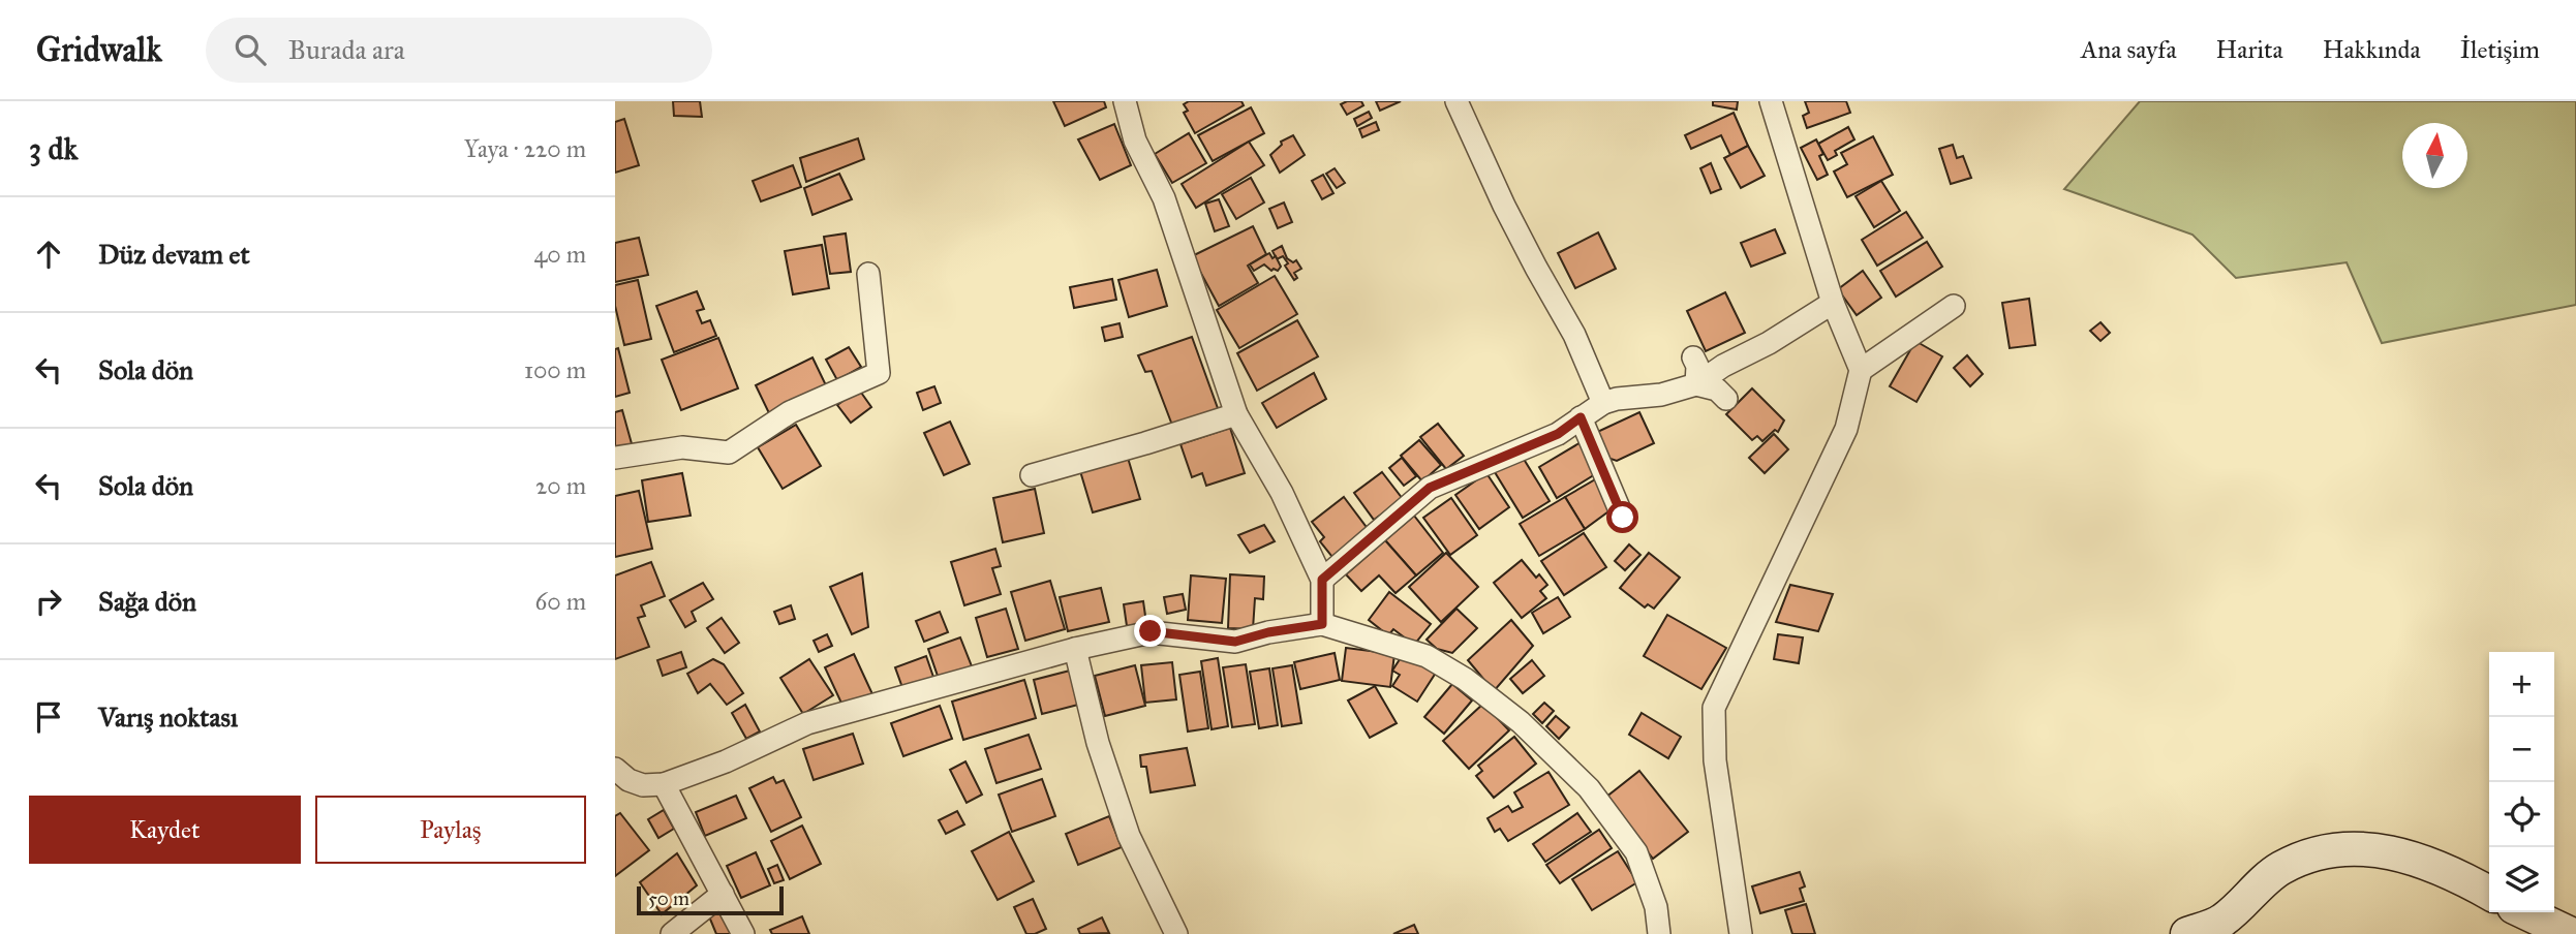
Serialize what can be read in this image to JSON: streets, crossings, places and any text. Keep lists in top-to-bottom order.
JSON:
{
  "scale_bar": "50 m",
  "north": "top",
  "page": {
    "header": "Gridwalk",
    "search": "Burada ara",
    "nav": [
      "Ana sayfa",
      "Harita",
      "Hakkında",
      "İletişim"
    ],
    "heading": ["3 dk", "Yaya · 220 m"],
    "list": [
      ["Düz devam et", "40 m"],
      ["Sola dön", "100 m"],
      ["Sola dön", "20 m"],
      ["Sağa dön", "60 m"],
      "Varış noktası"
    ],
    "map_buttons": ["+", "−"],
    "buttons": ["Kaydet", "Paylaş"],
    "scale": "50 m"
  }
}
